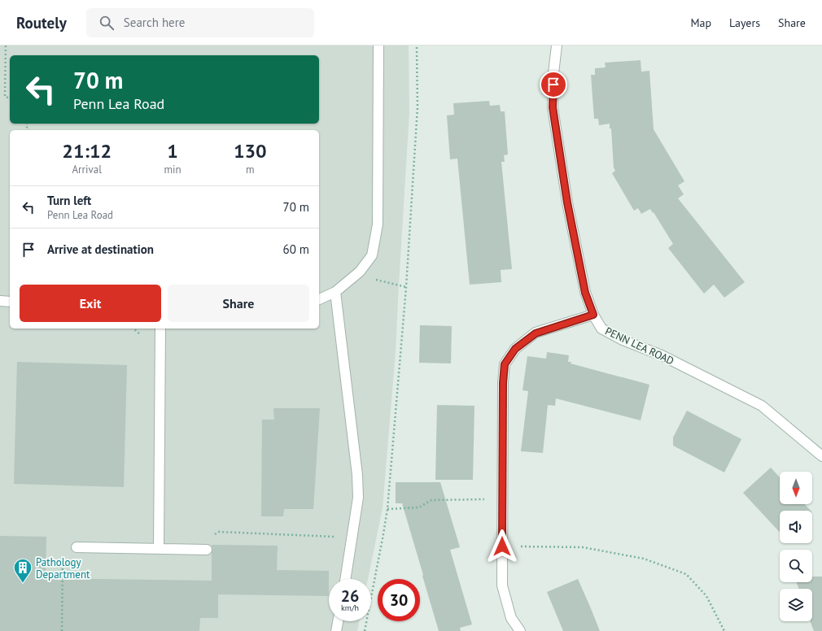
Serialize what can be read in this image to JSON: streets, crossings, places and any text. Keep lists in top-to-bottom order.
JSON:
{
  "streets": {
    "street": ["PENN LEA ROAD"]
  },
  "places": {
    "building": ["Pathology Department"]
  },
  "north": "bottom",
  "page": {
    "header": "Routely",
    "search": "Search here",
    "nav": ["Map", "Layers", "Share"],
    "turn": ["70 m", "Penn Lea Road"],
    "eta": [
      "21:12",
      "Arrival",
      "1",
      "min",
      "130",
      "m"
    ],
    "list": [
      {
        "name": "Turn left",
        "note": "Penn Lea Road",
        "value": "70 m"
      },
      {
        "name": "Arrive at destination",
        "value": "60 m"
      }
    ],
    "buttons": ["Exit", "Share"],
    "speed": "26 km/h",
    "limit": "30"
  }
}
